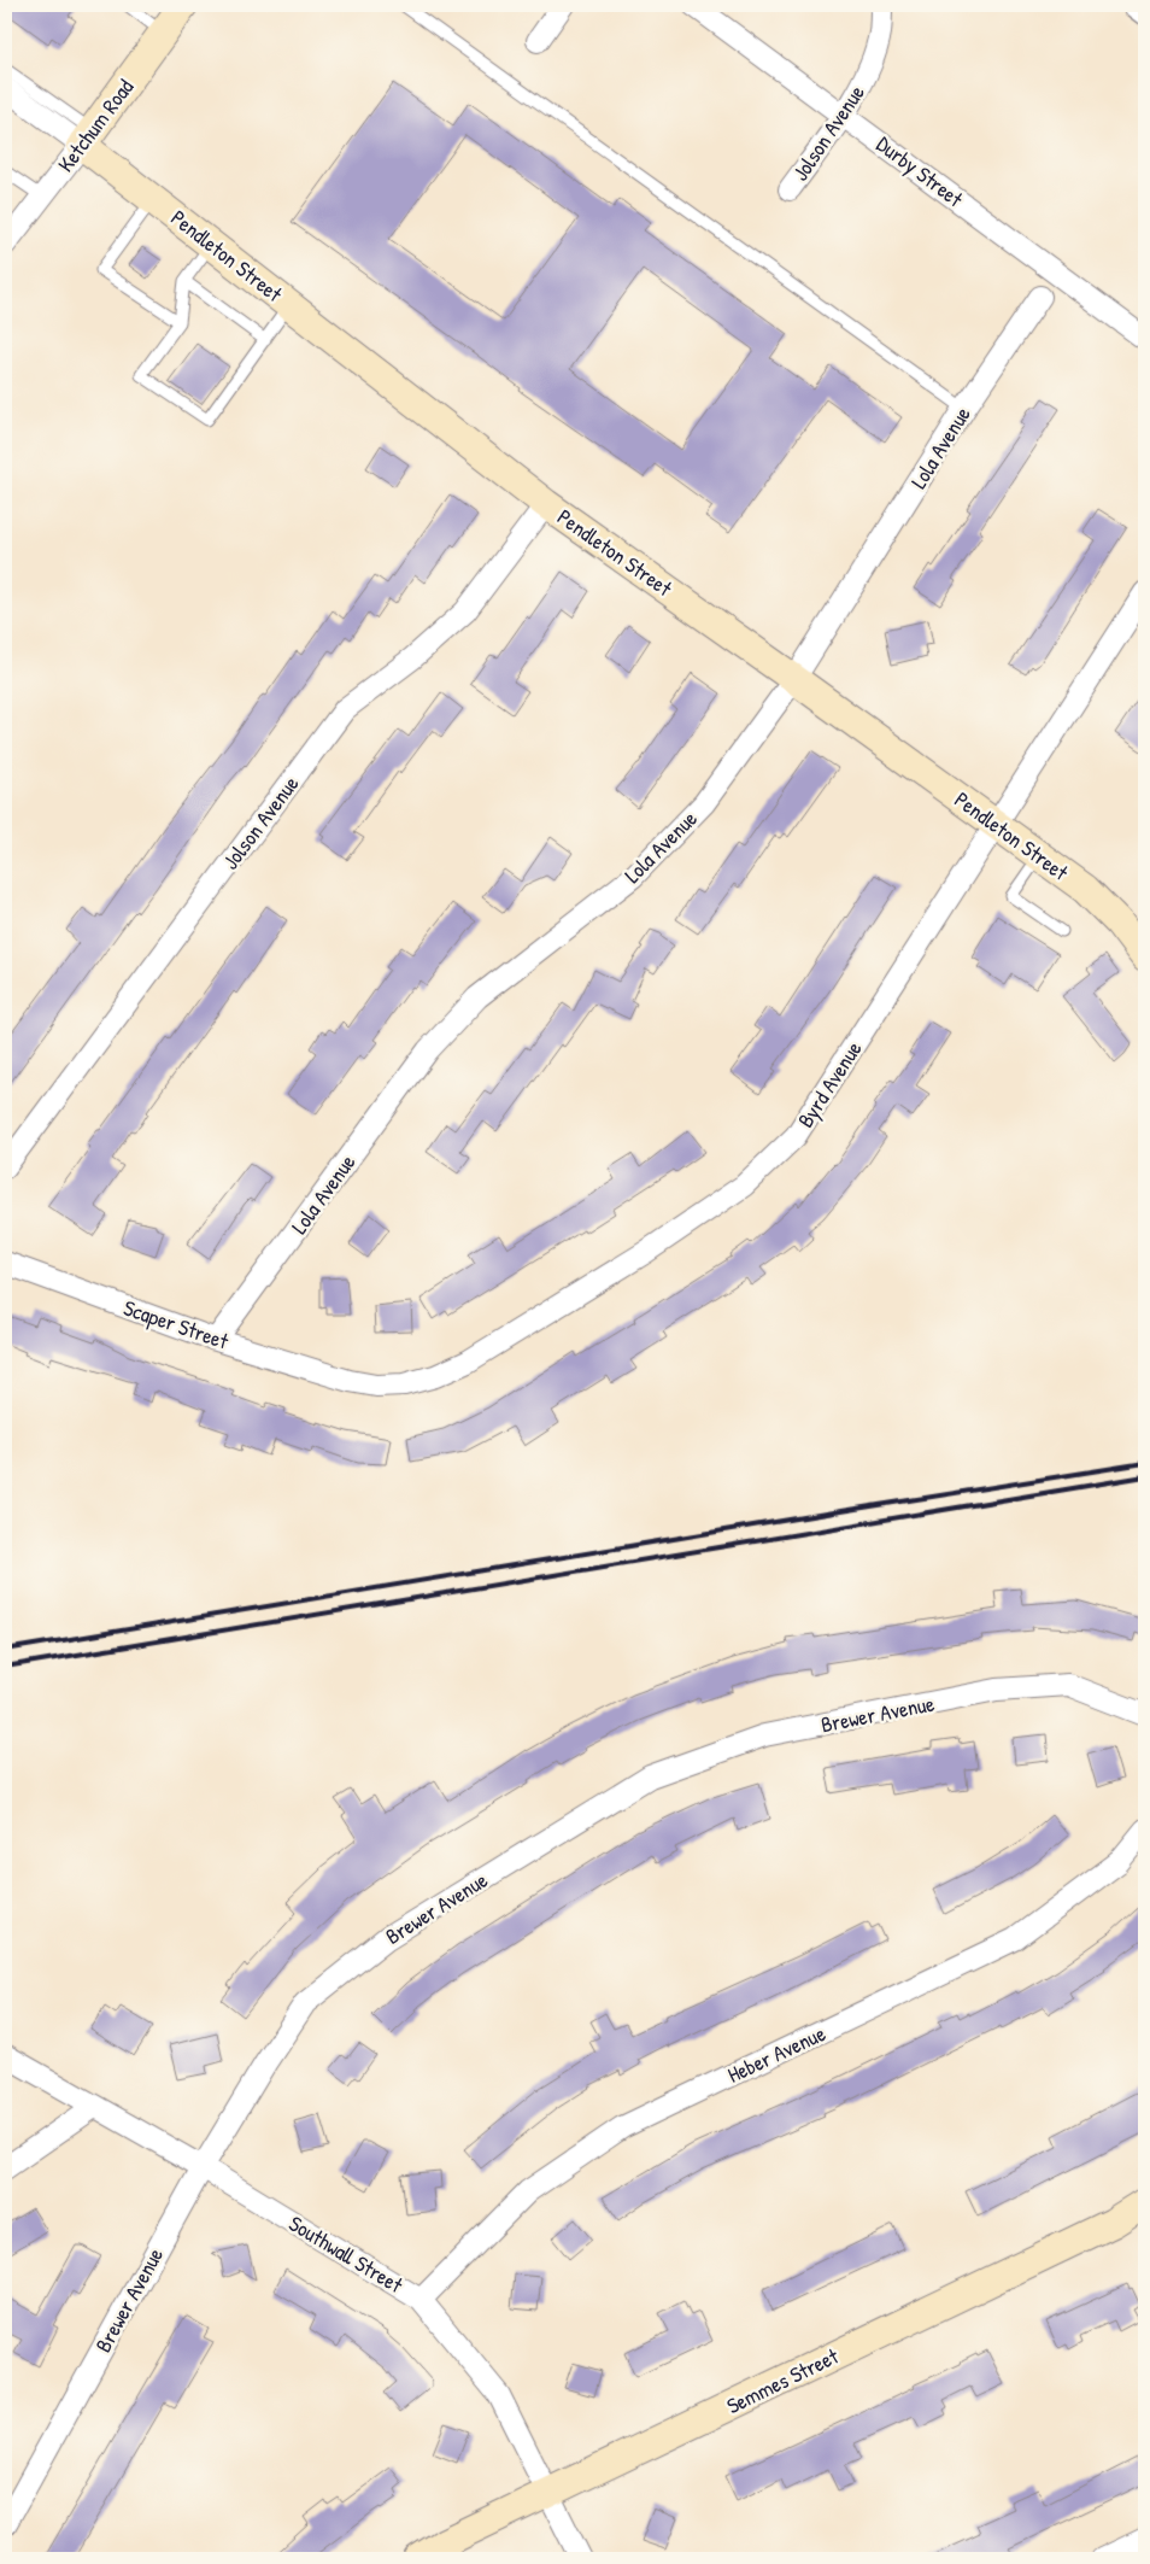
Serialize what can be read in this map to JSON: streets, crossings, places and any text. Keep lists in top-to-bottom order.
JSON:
{
  "streets": {
    "main road": ["Ketchum Road", "Pendleton Street", "Semmes Street"],
    "street": [
      "Jolson Avenue",
      "Durby Street",
      "Lola Avenue",
      "Byrd Avenue",
      "Scaper Street",
      "Brewer Avenue",
      "Heber Avenue",
      "Southwall Street"
    ]
  },
  "crossings": [
    ["Ketchum Road", "Pendleton Street"],
    ["Jolson Avenue", "Durby Street"],
    ["Jolson Avenue", "Pendleton Street"],
    ["Pendleton Street", "Lola Avenue"],
    ["Pendleton Street", "Byrd Avenue"],
    ["Lola Avenue", "Scaper Street"],
    ["Byrd Avenue", "Scaper Street"],
    ["Brewer Avenue", "Southwall Street"],
    ["Heber Avenue", "Southwall Street"],
    ["Southwall Street", "Semmes Street"]
  ]
}
